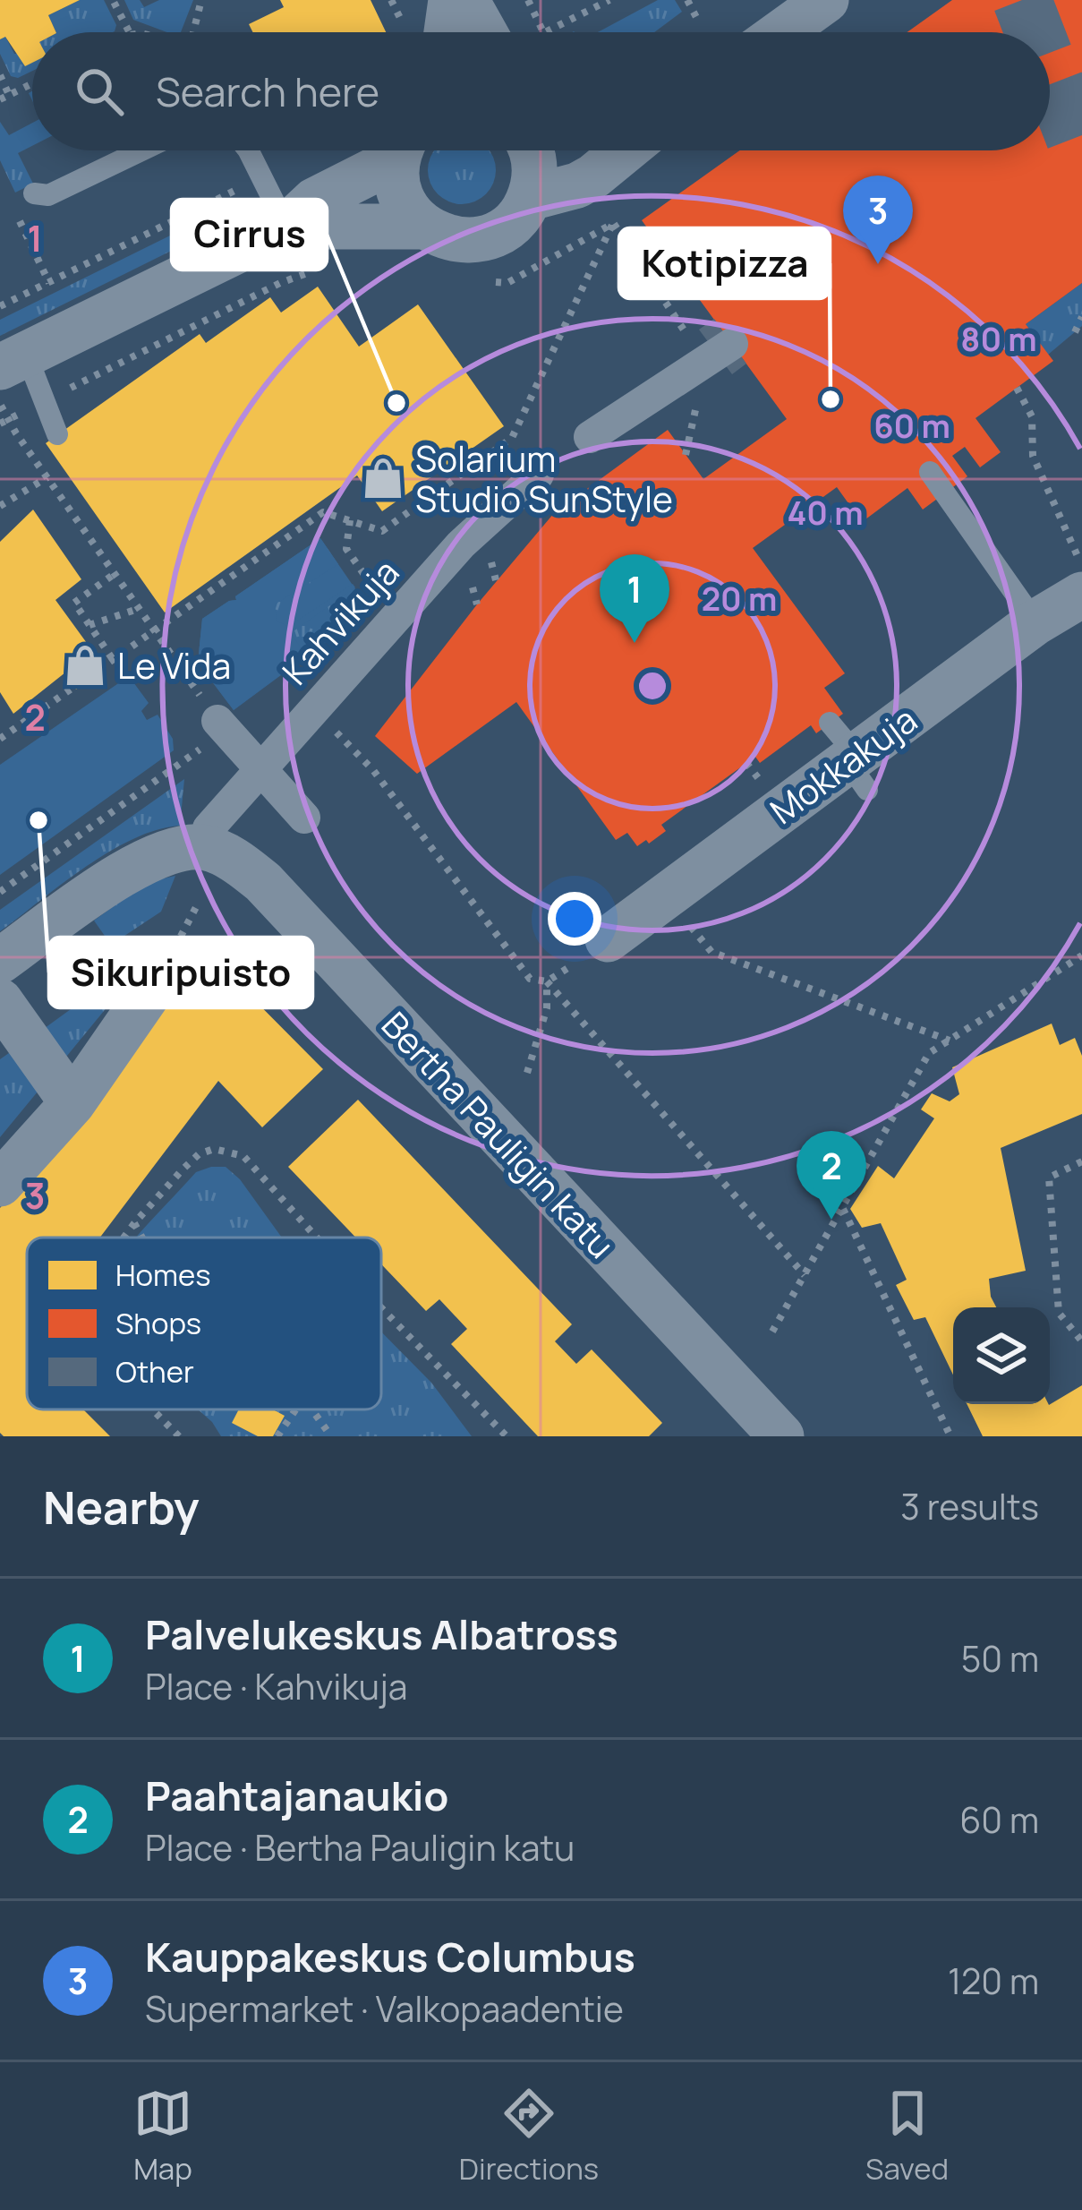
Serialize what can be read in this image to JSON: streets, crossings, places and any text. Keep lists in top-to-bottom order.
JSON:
{
  "streets": {
    "street": ["Kahvikuja", "Mokkakuja", "Bertha Pauligin katu"]
  },
  "crossings": [
    ["Kahvikuja", "Bertha Pauligin katu"]
  ],
  "places": {
    "other": ["Kotipizza", "Cirrus", "Sikuripuisto"],
    "shop": ["Solarium Studio SunStyle", "Le Vida"]
  },
  "legend": ["Homes", "Shops", "Other"],
  "page": {
    "search": "Search here",
    "pins": ["3", "1", "2"],
    "heading": ["Nearby", "3 results"],
    "list": [
      {
        "mark": "1",
        "name": "Palvelukeskus Albatross",
        "note": "Place · Kahvikuja",
        "value": "50 m"
      },
      {
        "mark": "2",
        "name": "Paahtajanaukio",
        "note": "Place · Bertha Pauligin katu",
        "value": "60 m"
      },
      {
        "mark": "3",
        "name": "Kauppakeskus Columbus",
        "note": "Supermarket · Valkopaadentie",
        "value": "120 m"
      }
    ],
    "nav": ["Map", "Directions", "Saved"]
  },
  "grid": {
    "rows": ["1", "2", "3"]
  },
  "rings": [
    "80 m",
    "60 m",
    "40 m",
    "20 m"
  ]
}
